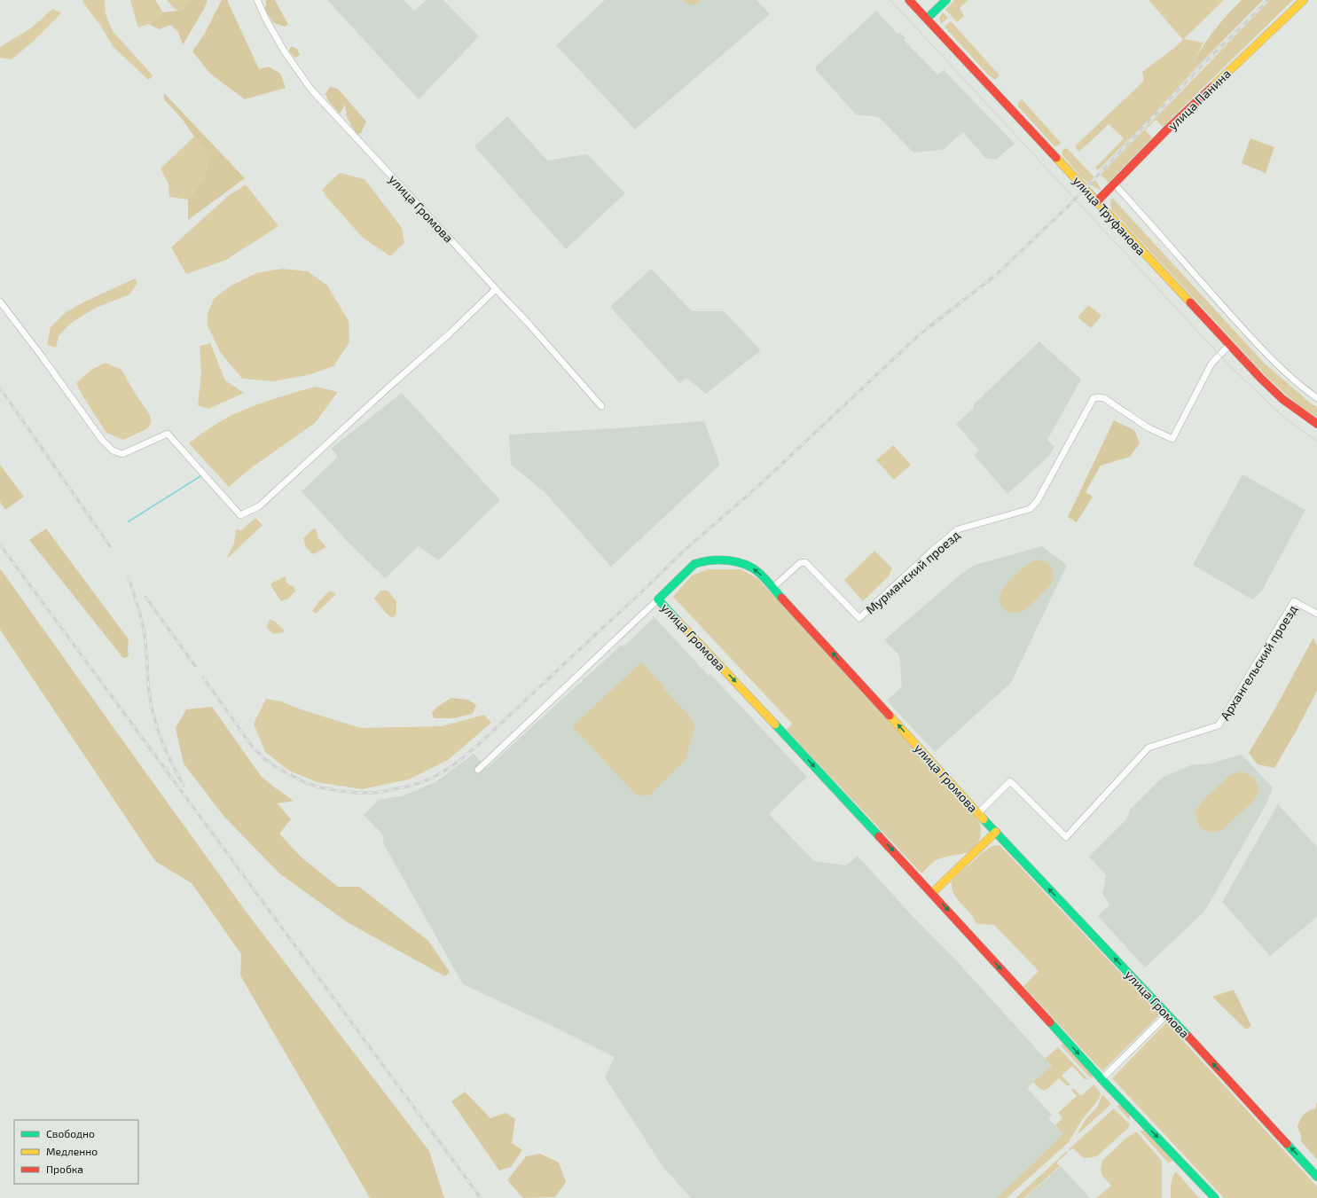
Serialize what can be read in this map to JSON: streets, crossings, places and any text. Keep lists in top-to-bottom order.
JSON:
{
  "streets": {
    "street": [
      "улица Панина",
      "улица Громова",
      "улица Труфанова",
      "Мурманский проезд",
      "Архангельский проезд"
    ]
  },
  "crossings": [
    ["улица Панина", "улица Труфанова"],
    ["улица Громова", "Мурманский проезд"],
    ["улица Громова", "Архангельский проезд"],
    ["улица Труфанова", "Мурманский проезд"]
  ],
  "legend": ["Свободно", "Медленно", "Пробка"]
}
